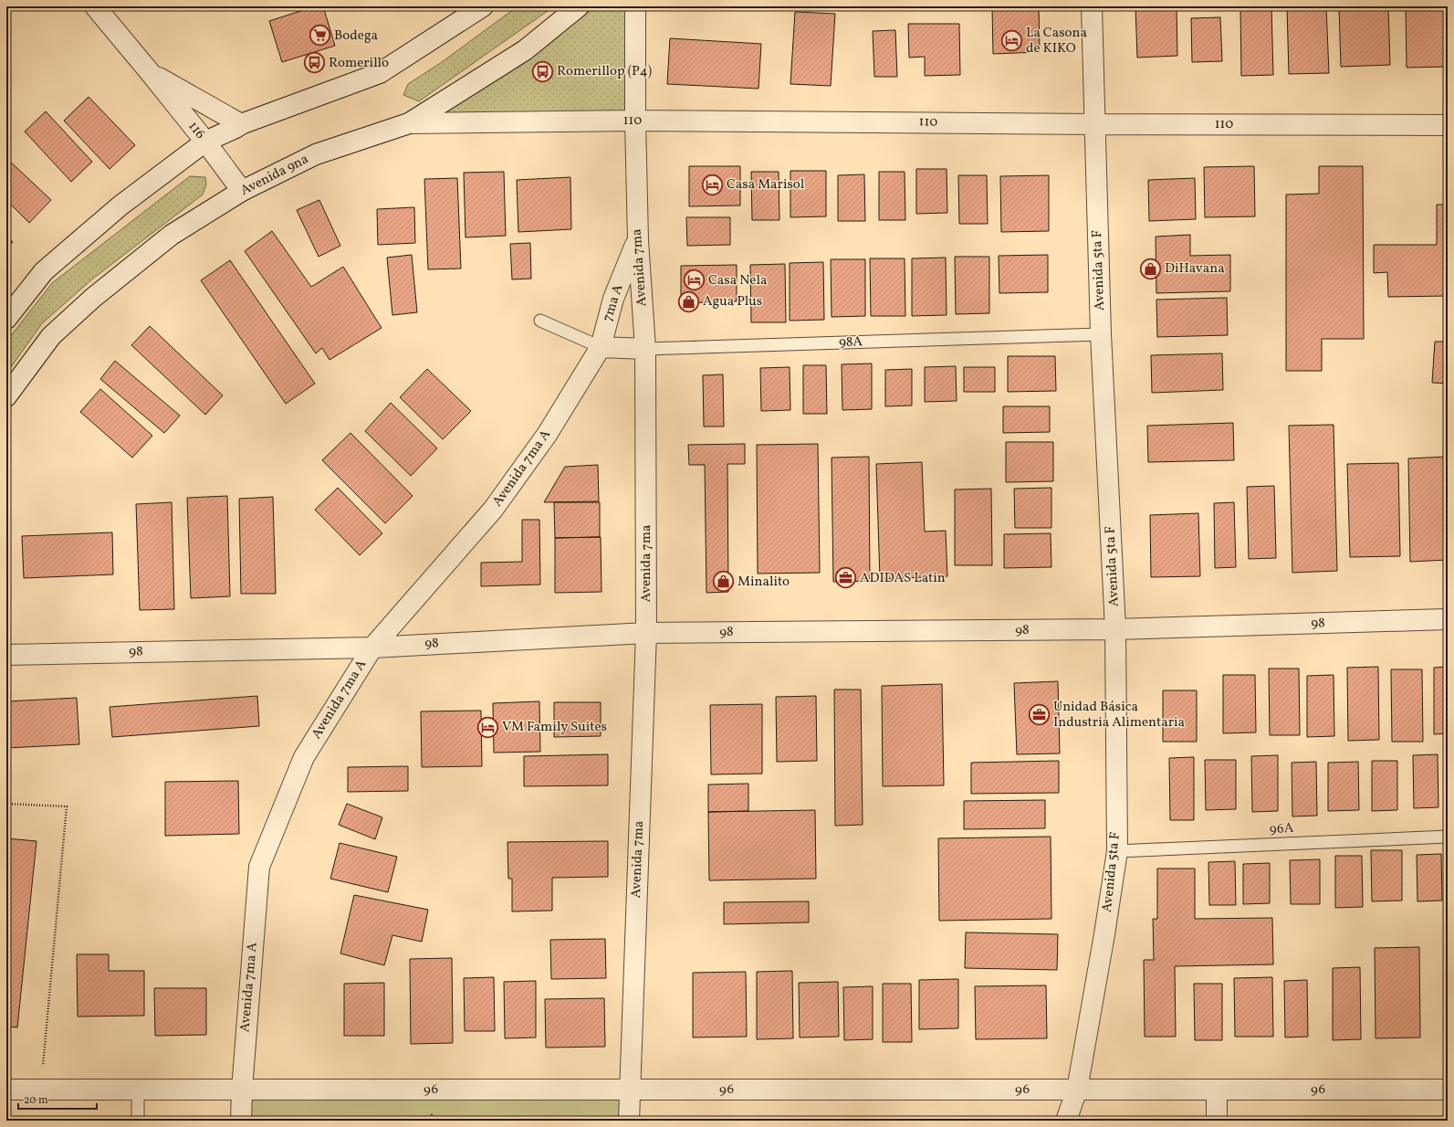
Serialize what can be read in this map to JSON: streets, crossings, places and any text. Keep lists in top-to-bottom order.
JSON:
{
  "streets": {
    "street": [
      "110",
      "116",
      "Avenida 9na",
      "Avenida 7ma",
      "Avenida 5ta F",
      "7ma A",
      "98A",
      "Avenida 7ma A",
      "98",
      "96"
    ],
    "lane": ["96A"]
  },
  "crossings": [
    ["110", "Avenida 9na"],
    ["110", "Avenida 7ma"],
    ["110", "Avenida 5ta F"],
    ["116", "Avenida 9na"],
    ["Avenida 7ma", "7ma A"],
    ["Avenida 7ma", "98A"],
    ["Avenida 7ma", "98"],
    ["Avenida 7ma", "96"],
    ["Avenida 5ta F", "98A"],
    ["Avenida 5ta F", "98"],
    ["Avenida 5ta F", "96A"],
    ["Avenida 5ta F", "96"],
    ["7ma A", "98A"],
    ["7ma A", "Avenida 7ma A"],
    ["98A", "Avenida 7ma A"],
    ["Avenida 7ma A", "98"],
    ["Avenida 7ma A", "96"]
  ],
  "places": {
    "supermarket": ["Bodega"],
    "hotel": [
      "La Casona de KIKO",
      "Casa Marisol",
      "Casa Nela",
      "VM Family Suites"
    ],
    "bus stop": ["Romerillo", "Romerillop (P4)"],
    "shop": ["DiHavana", "Agua Plus", "Minalito"],
    "office": ["ADIDAS Latin", "Unidad Básica Industria Alimentaria"]
  },
  "scale_bar": "20 m"
}
